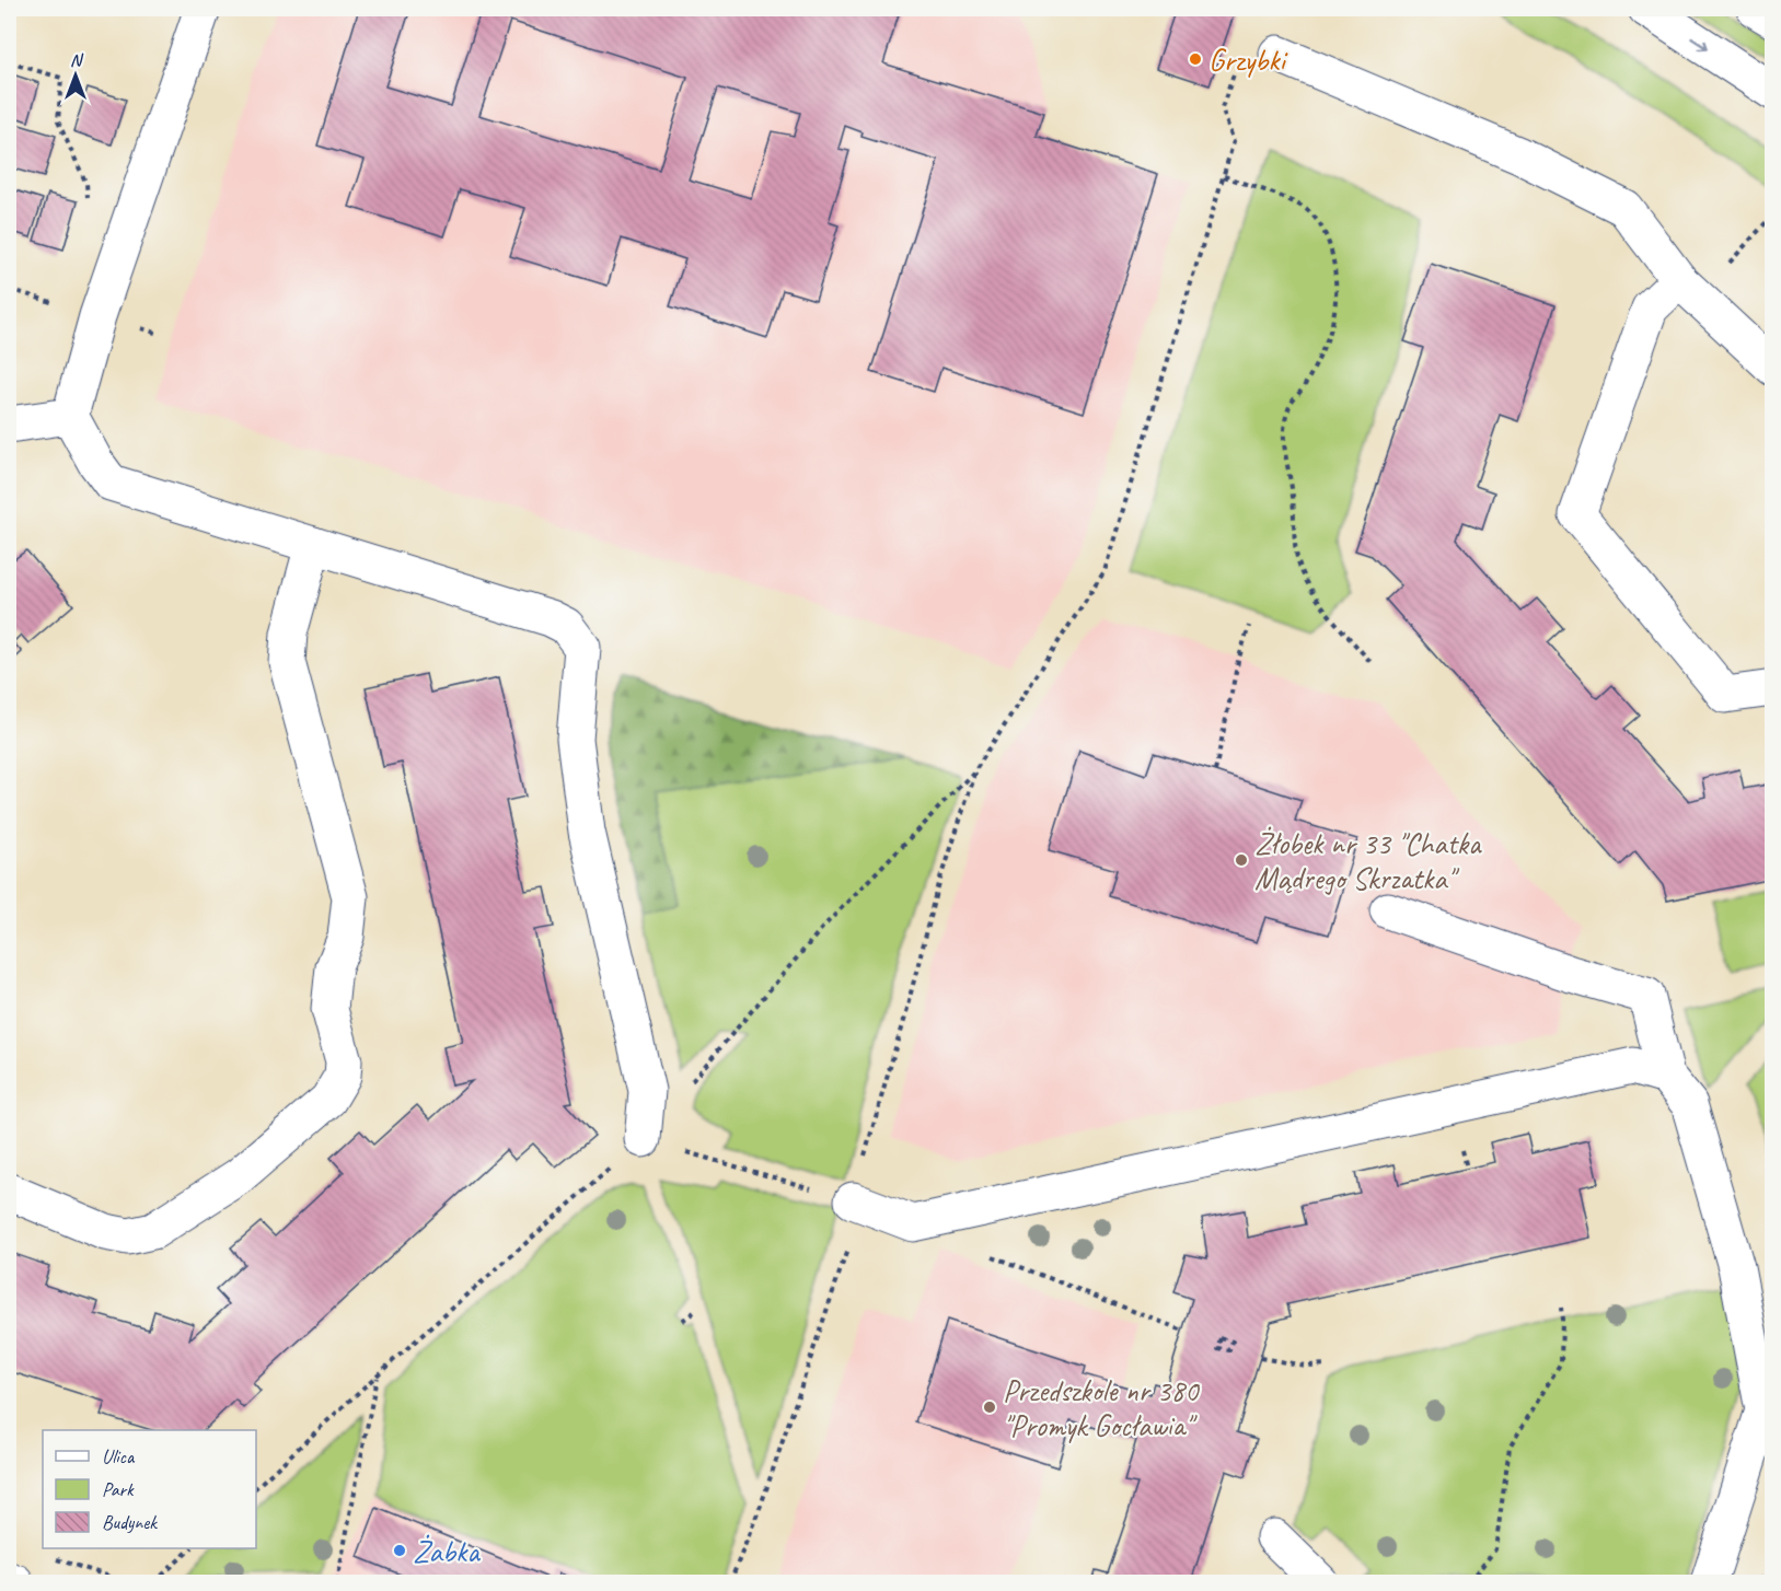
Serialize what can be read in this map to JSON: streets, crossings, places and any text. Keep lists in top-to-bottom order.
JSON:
{
  "places": [
    "Grzybki",
    "Żłobek nr 33 \"Chatka Mądrego Skrzatka\"",
    "Przedszkole nr 380 \"Promyk Gocławia\"",
    "Żabka"
  ],
  "legend": ["Ulica", "Park", "Budynek"],
  "north": "top"
}
